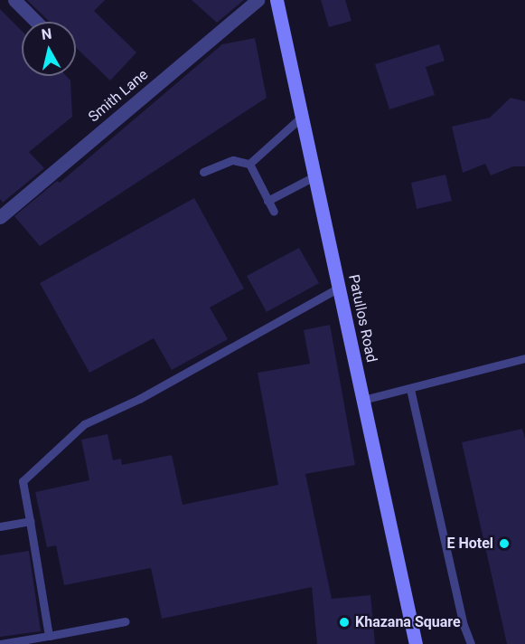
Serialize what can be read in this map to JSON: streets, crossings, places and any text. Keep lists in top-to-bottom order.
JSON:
{
  "streets": {
    "street": ["Smith Lane", "Patullos Road"]
  },
  "places": ["E Hotel", "Khazana Square"],
  "north": "top"
}
